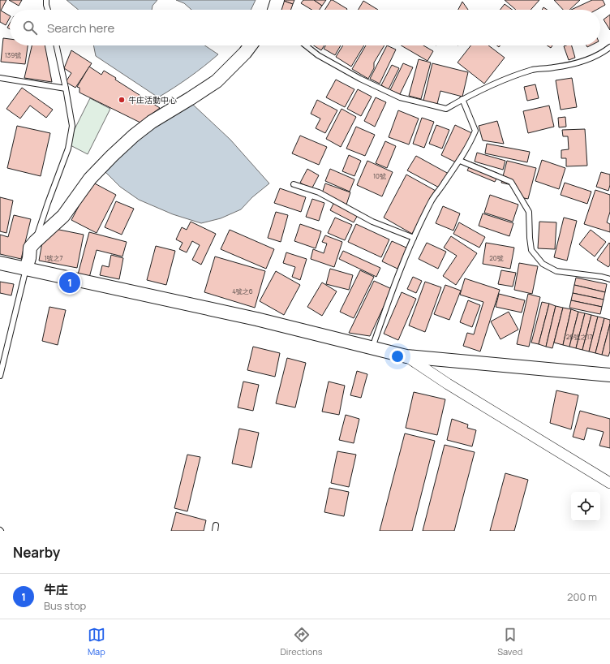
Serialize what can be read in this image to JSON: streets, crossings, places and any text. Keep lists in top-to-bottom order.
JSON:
{
  "places": ["牛庄活動中心"],
  "house_numbers": [
    "139號",
    "10號",
    "1號之7",
    "20號",
    "4號之6",
    "26號之17"
  ],
  "page": {
    "search": "Search here",
    "pins": "1",
    "heading": "Nearby",
    "list": [
      {
        "mark": "1",
        "name": "牛庄",
        "note": "Bus stop",
        "value": "200 m"
      }
    ],
    "nav": ["Map", "Directions", "Saved"]
  }
}
